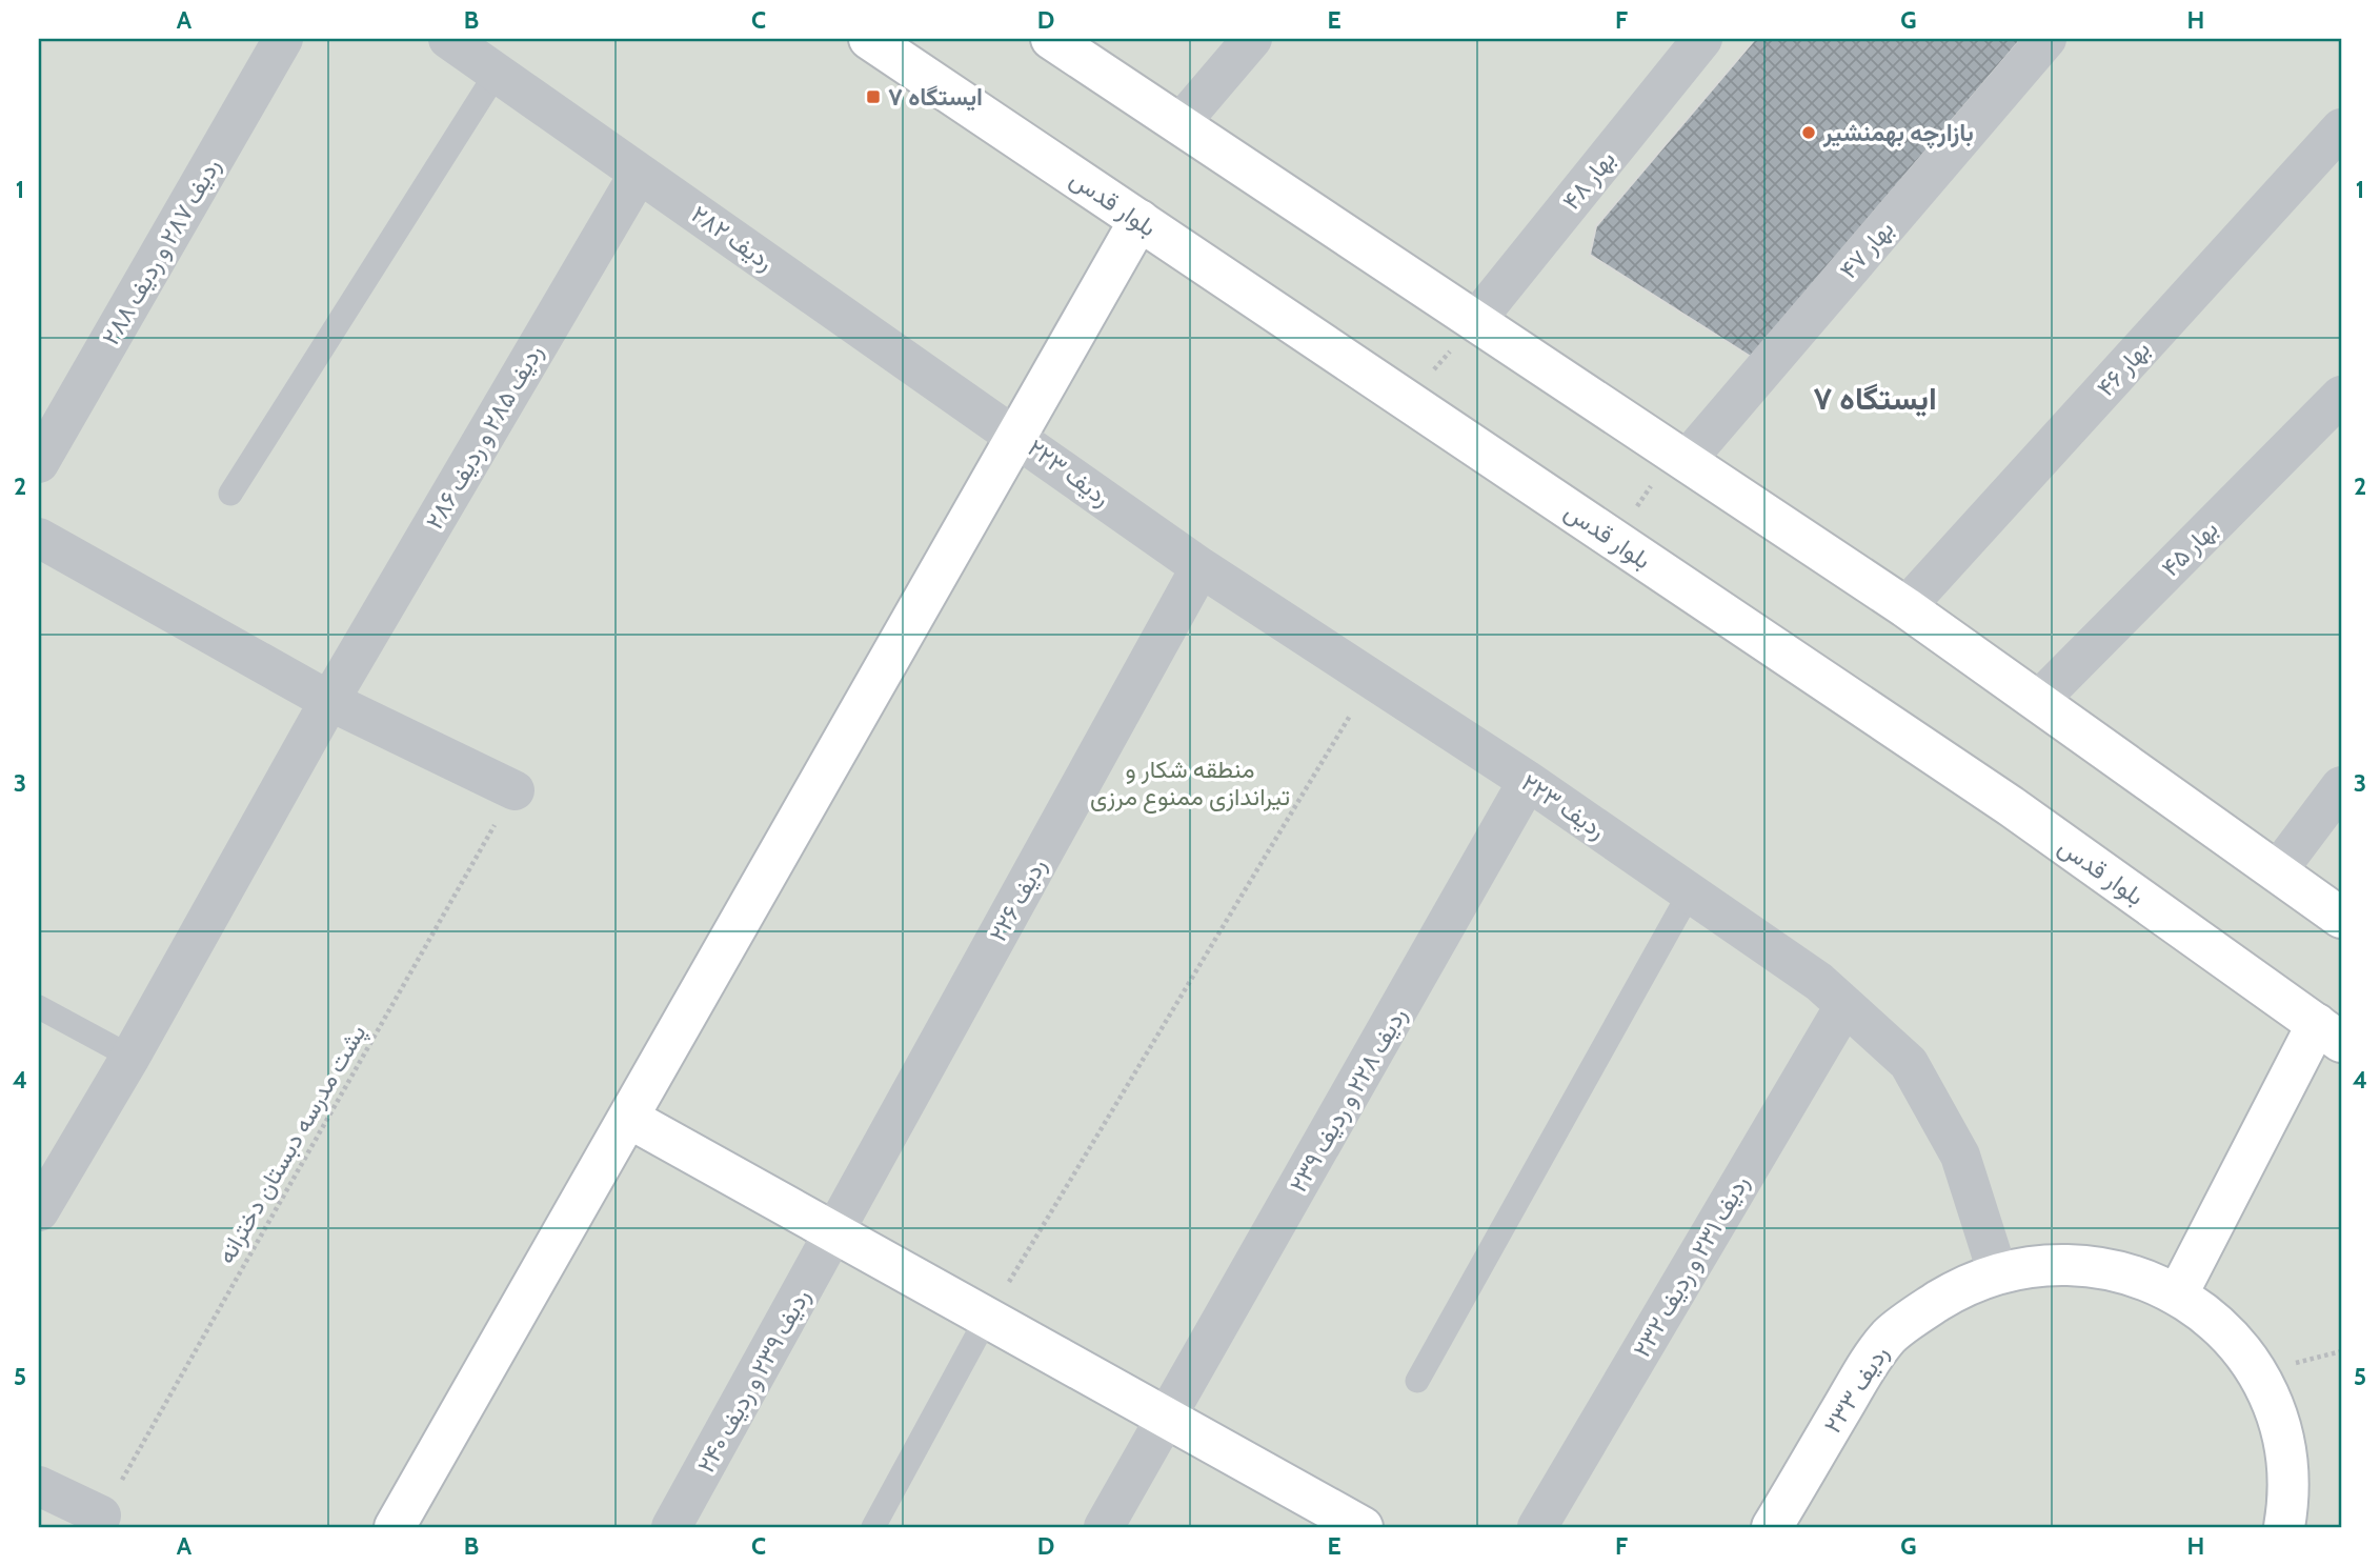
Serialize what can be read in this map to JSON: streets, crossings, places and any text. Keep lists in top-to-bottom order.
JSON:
{
  "streets": {
    "street": [
      "بهار ۴۸",
      "بلوار قدس",
      "ردیف ۲۸۲",
      "بهار ۴۷",
      "ردیف ۲۸۷ و ردیف ۲۸۸",
      "بهار ۴۶",
      "ردیف ۲۸۵ و ردیف ۲۸۶",
      "ردیف ۲۲۳",
      "بهار ۴۵",
      "ردیف ۲۲۶",
      "ردیف ۲۲۸ و ردیف ۲۳۹",
      "ردیف ۲۳۱ و ردیف ۲۳۲",
      "ردیف ۲۳۹ و ردیف ۲۴۰",
      "ردیف ۲۳۳"
    ],
    "path": ["پشت مدرسه دبستان دخترانه"]
  },
  "crossings": [
    ["ردیف ۲۸۲", "ردیف ۲۸۵ و ردیف ۲۸۶"],
    ["ردیف ۲۸۲", "ردیف ۲۲۳"],
    ["ردیف ۲۲۳", "ردیف ۲۲۶"],
    ["ردیف ۲۲۳", "ردیف ۲۲۸ و ردیف ۲۳۹"],
    ["ردیف ۲۲۳", "ردیف ۲۳۱ و ردیف ۲۳۲"],
    ["ردیف ۲۲۳", "ردیف ۲۳۳"],
    ["ردیف ۲۲۶", "ردیف ۲۳۹ و ردیف ۲۴۰"]
  ],
  "districts": ["ایستگاه ۷"],
  "parks": ["منطقه شکار و تیراندازی ممنوع مرزی"],
  "places": {
    "transit": ["ایستگاه ۷"],
    "other": ["بازارچه بهمنشیر"]
  },
  "grid": {
    "columns": [
      "A",
      "B",
      "C",
      "D",
      "E",
      "F",
      "G",
      "H"
    ],
    "rows": [
      "1",
      "2",
      "3",
      "4",
      "5"
    ]
  }
}
